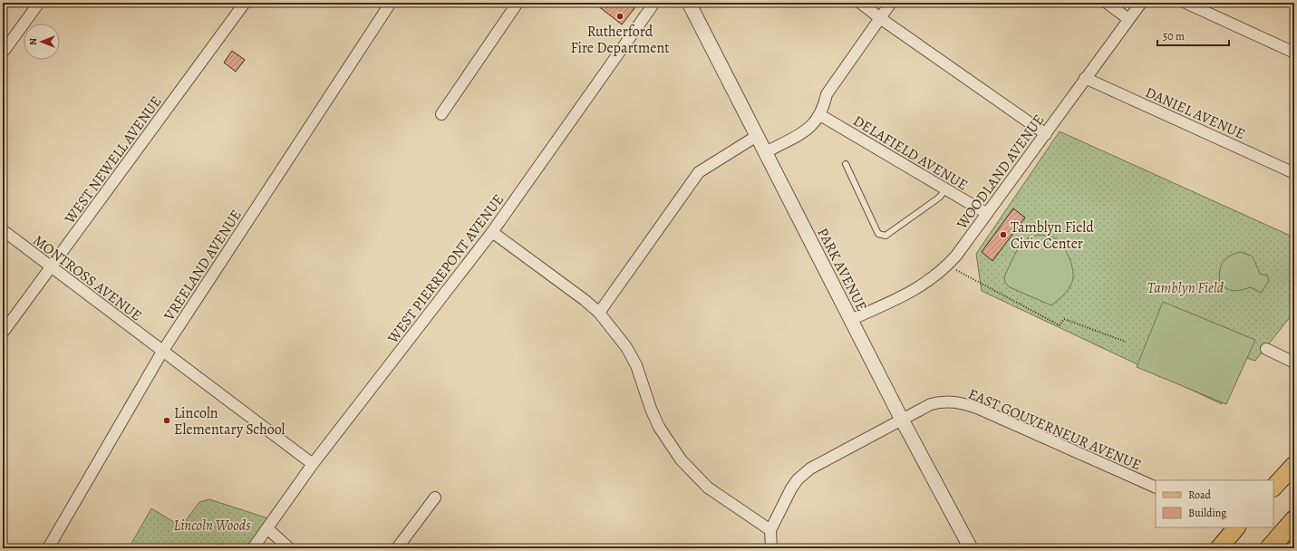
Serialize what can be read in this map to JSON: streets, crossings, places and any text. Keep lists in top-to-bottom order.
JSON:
{
  "streets": {
    "street": [
      "DANIEL AVENUE",
      "DELAFIELD AVENUE",
      "WEST NEWELL AVENUE",
      "WOODLAND AVENUE",
      "VREELAND AVENUE",
      "WEST PIERREPONT AVENUE",
      "PARK AVENUE",
      "MONTROSS AVENUE",
      "EAST GOUVERNEUR AVENUE"
    ]
  },
  "crossings": [
    ["DANIEL AVENUE", "WOODLAND AVENUE"],
    ["DELAFIELD AVENUE", "WOODLAND AVENUE"],
    ["WEST NEWELL AVENUE", "MONTROSS AVENUE"],
    ["WOODLAND AVENUE", "PARK AVENUE"],
    ["VREELAND AVENUE", "MONTROSS AVENUE"],
    ["WEST PIERREPONT AVENUE", "MONTROSS AVENUE"],
    ["PARK AVENUE", "EAST GOUVERNEUR AVENUE"]
  ],
  "parks": ["Tamblyn Field", "Lincoln Woods"],
  "places": ["Rutherford Fire Department", "Tamblyn Field Civic Center", "Lincoln Elementary School"],
  "legend": ["Road", "Building"],
  "scale_bar": "50 m",
  "north": "left"
}
